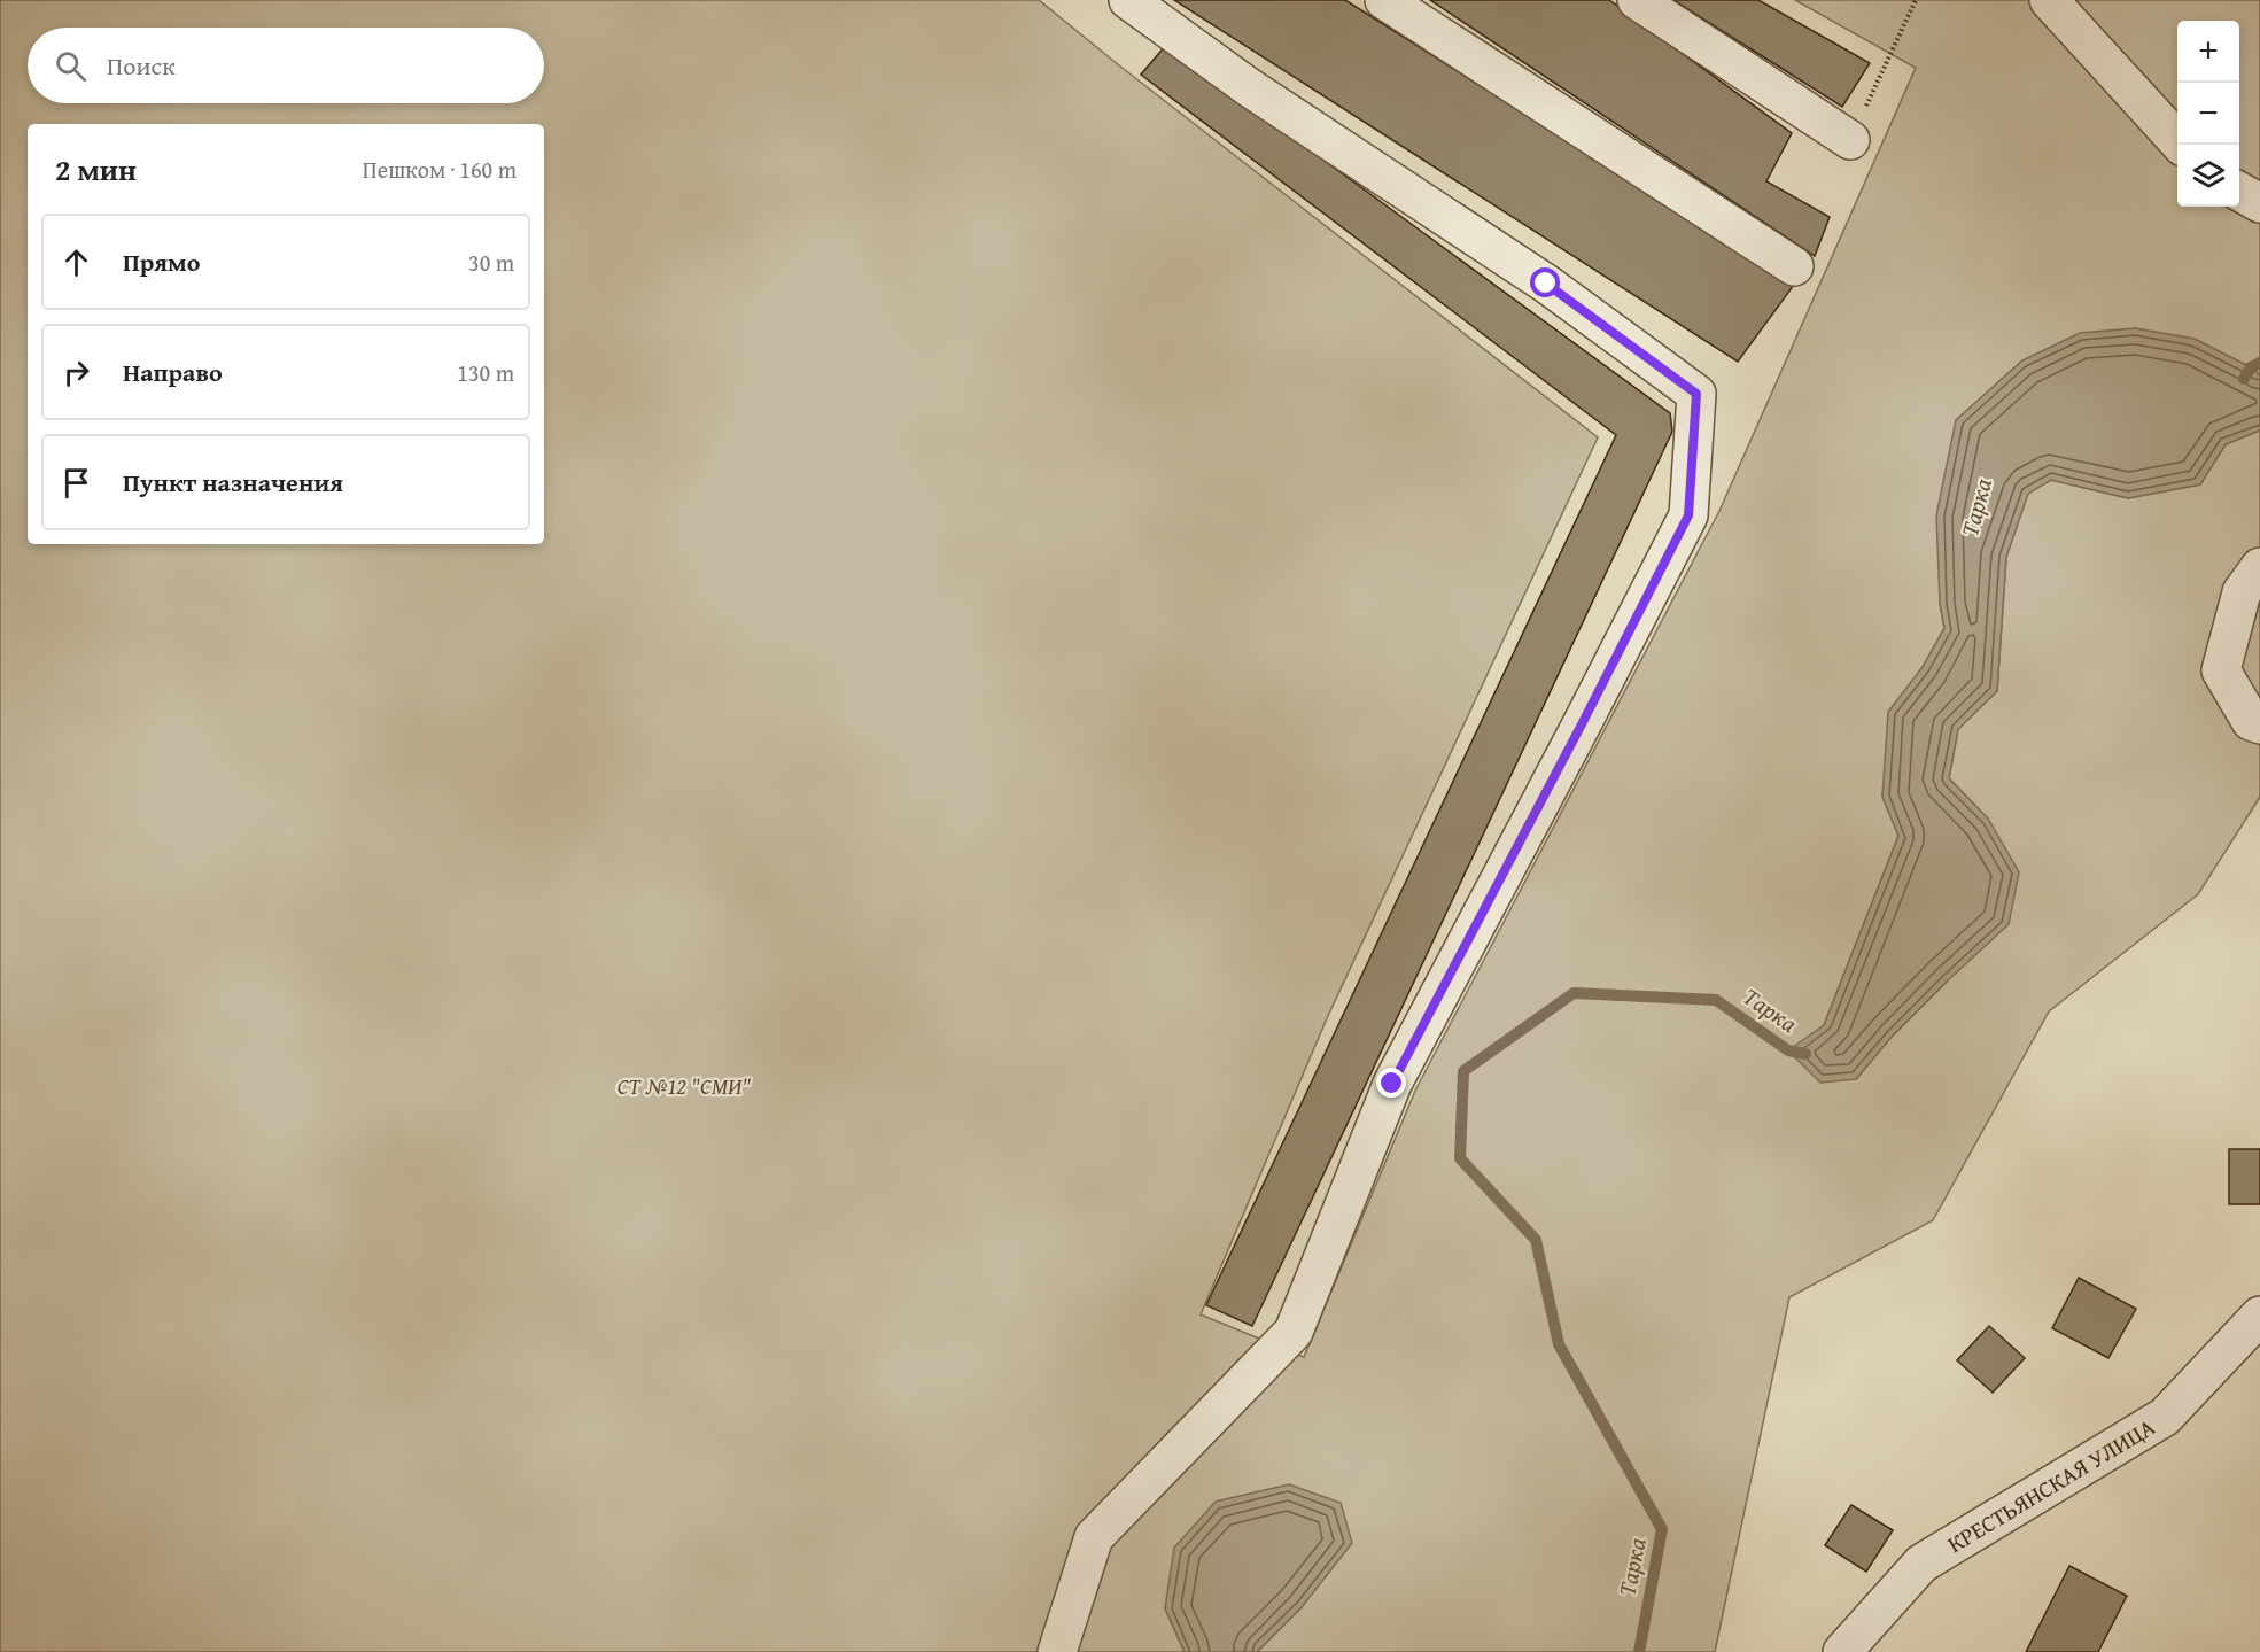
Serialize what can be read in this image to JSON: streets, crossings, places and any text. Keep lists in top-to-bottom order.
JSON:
{
  "streets": {
    "street": ["КРЕСТЬЯНСКАЯ УЛИЦА"]
  },
  "water": ["Тарка"],
  "parks": ["СТ №12 \"СМИ\""],
  "page": {
    "map_buttons": ["+", "−"],
    "search": "Поиск",
    "heading": ["2 мин", "Пешком · 160 m"],
    "list": [
      ["Прямо", "30 m"],
      ["Направо", "130 m"],
      "Пункт назначения"
    ]
  }
}
